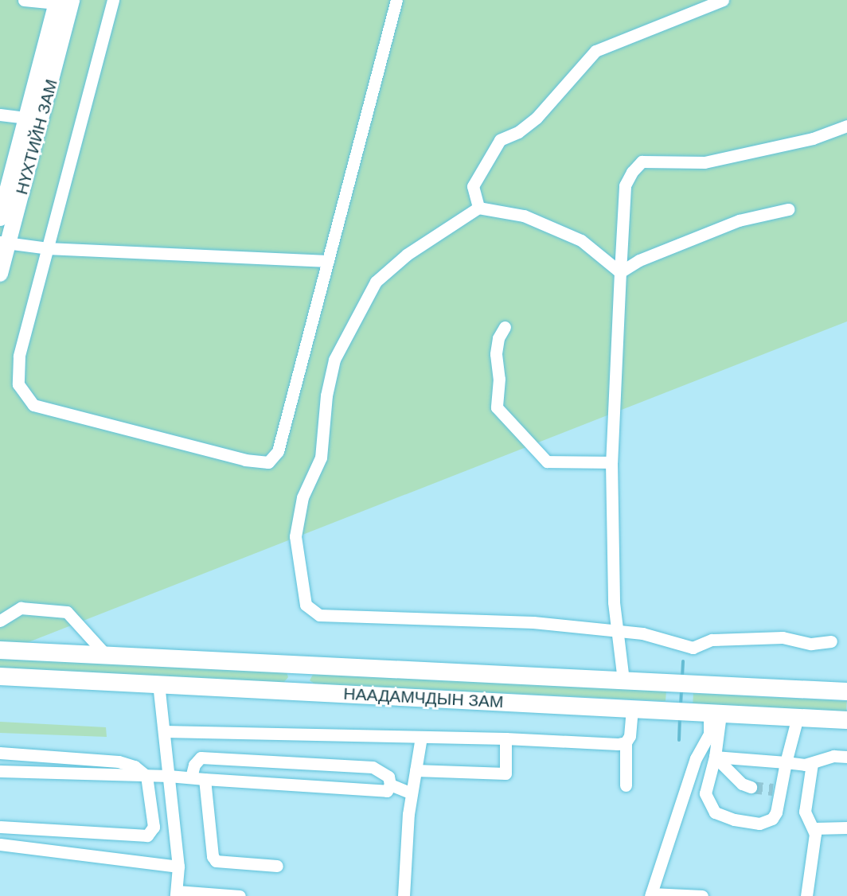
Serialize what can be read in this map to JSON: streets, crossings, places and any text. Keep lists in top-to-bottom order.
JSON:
{
  "streets": {
    "highway": ["НААДАМЧДЫН ЗАМ"],
    "main road": ["НҮХТИЙН ЗАМ"]
  }
}
